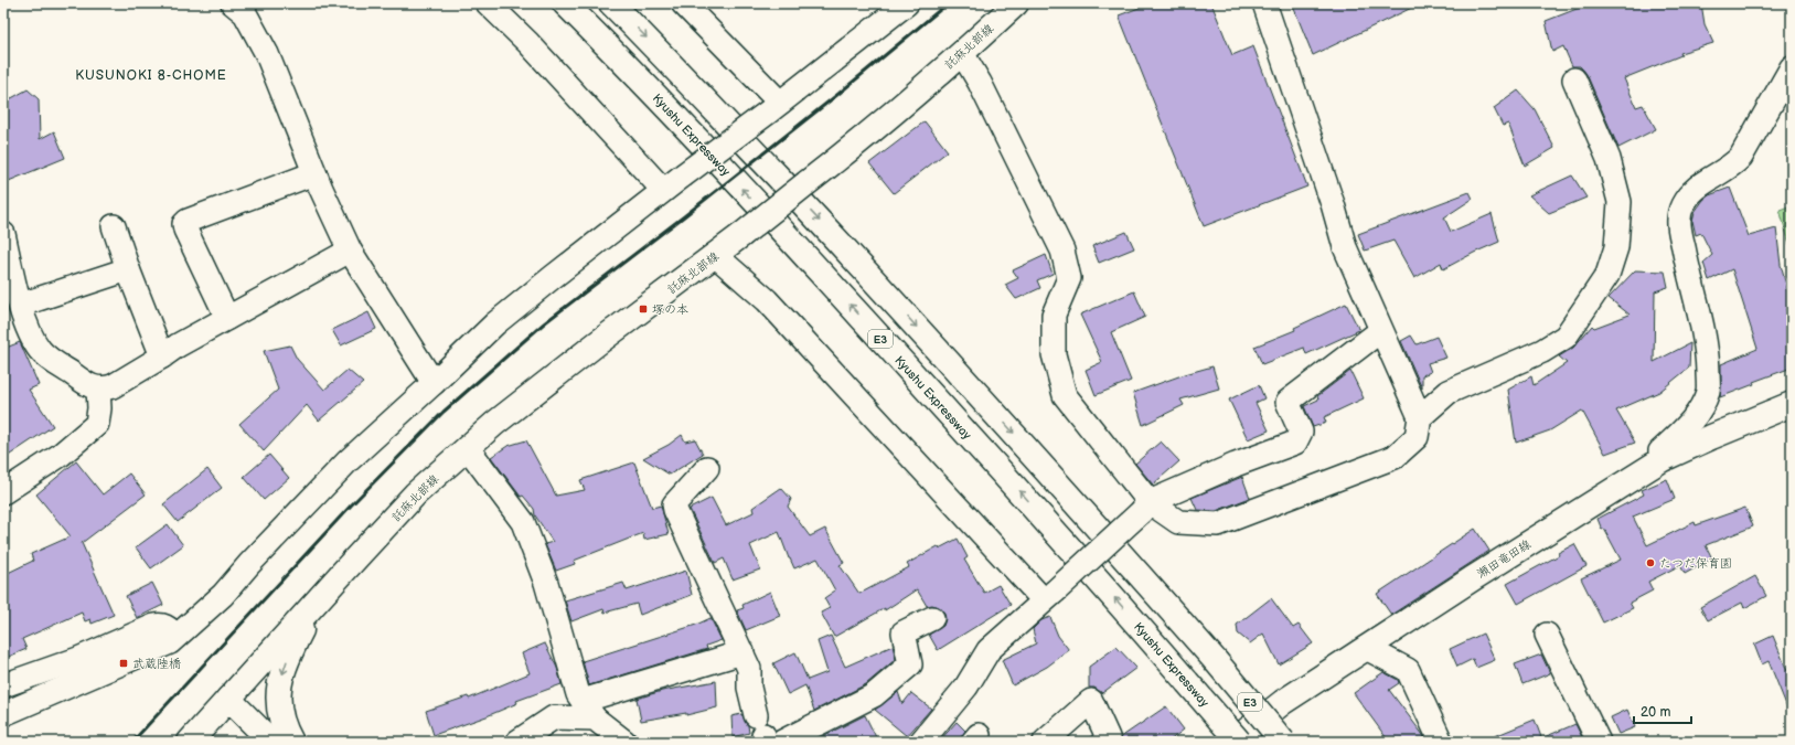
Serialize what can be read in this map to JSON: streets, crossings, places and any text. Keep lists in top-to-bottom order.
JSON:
{
  "streets": {
    "main road": [
      "託麻北部線",
      "Kyushu Expressway",
      "E3",
      "瀬田竜田線"
    ]
  },
  "districts": ["KUSUNOKI 8-CHOME"],
  "places": {
    "transit": ["塚の本", "武蔵陸橋"],
    "other": ["たつだ保育園"]
  },
  "scale_bar": "20 m"
}
